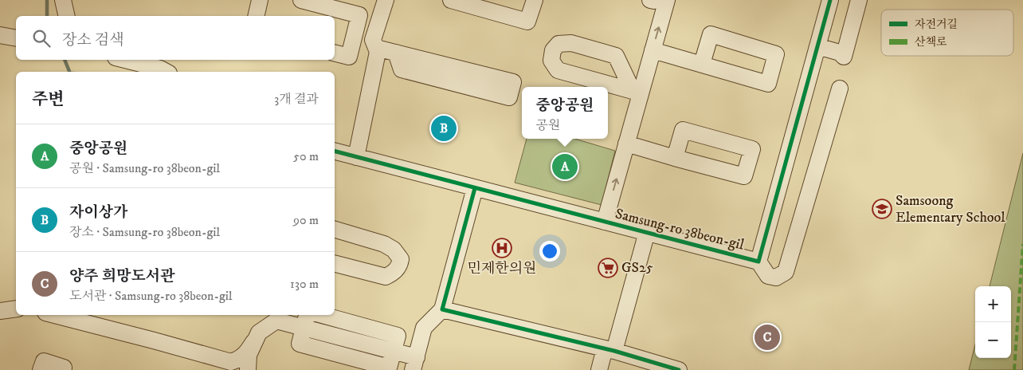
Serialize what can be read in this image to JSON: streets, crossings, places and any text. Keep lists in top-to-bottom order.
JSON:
{
  "streets": {
    "street": ["Samsung-ro 38beon-gil"]
  },
  "places": {
    "school or university": ["Samsoong Elementary School"],
    "hospital": ["민제한의원"],
    "supermarket": ["GS25"]
  },
  "legend": ["자전거길", "산책로"],
  "page": {
    "search": "장소 검색",
    "heading": ["주변", "3개 결과"],
    "popup": ["중앙공원", "공원"],
    "pins": ["B", "A", "C"],
    "list": [
      {
        "mark": "A",
        "name": "중앙공원",
        "note": "공원 · Samsung-ro 38beon-gil",
        "value": "50 m"
      },
      {
        "mark": "B",
        "name": "자이상가",
        "note": "장소 · Samsung-ro 38beon-gil",
        "value": "90 m"
      },
      {
        "mark": "C",
        "name": "양주 희망도서관",
        "note": "도서관 · Samsung-ro 38beon-gil",
        "value": "130 m"
      }
    ],
    "map_buttons": ["+", "−"]
  }
}
